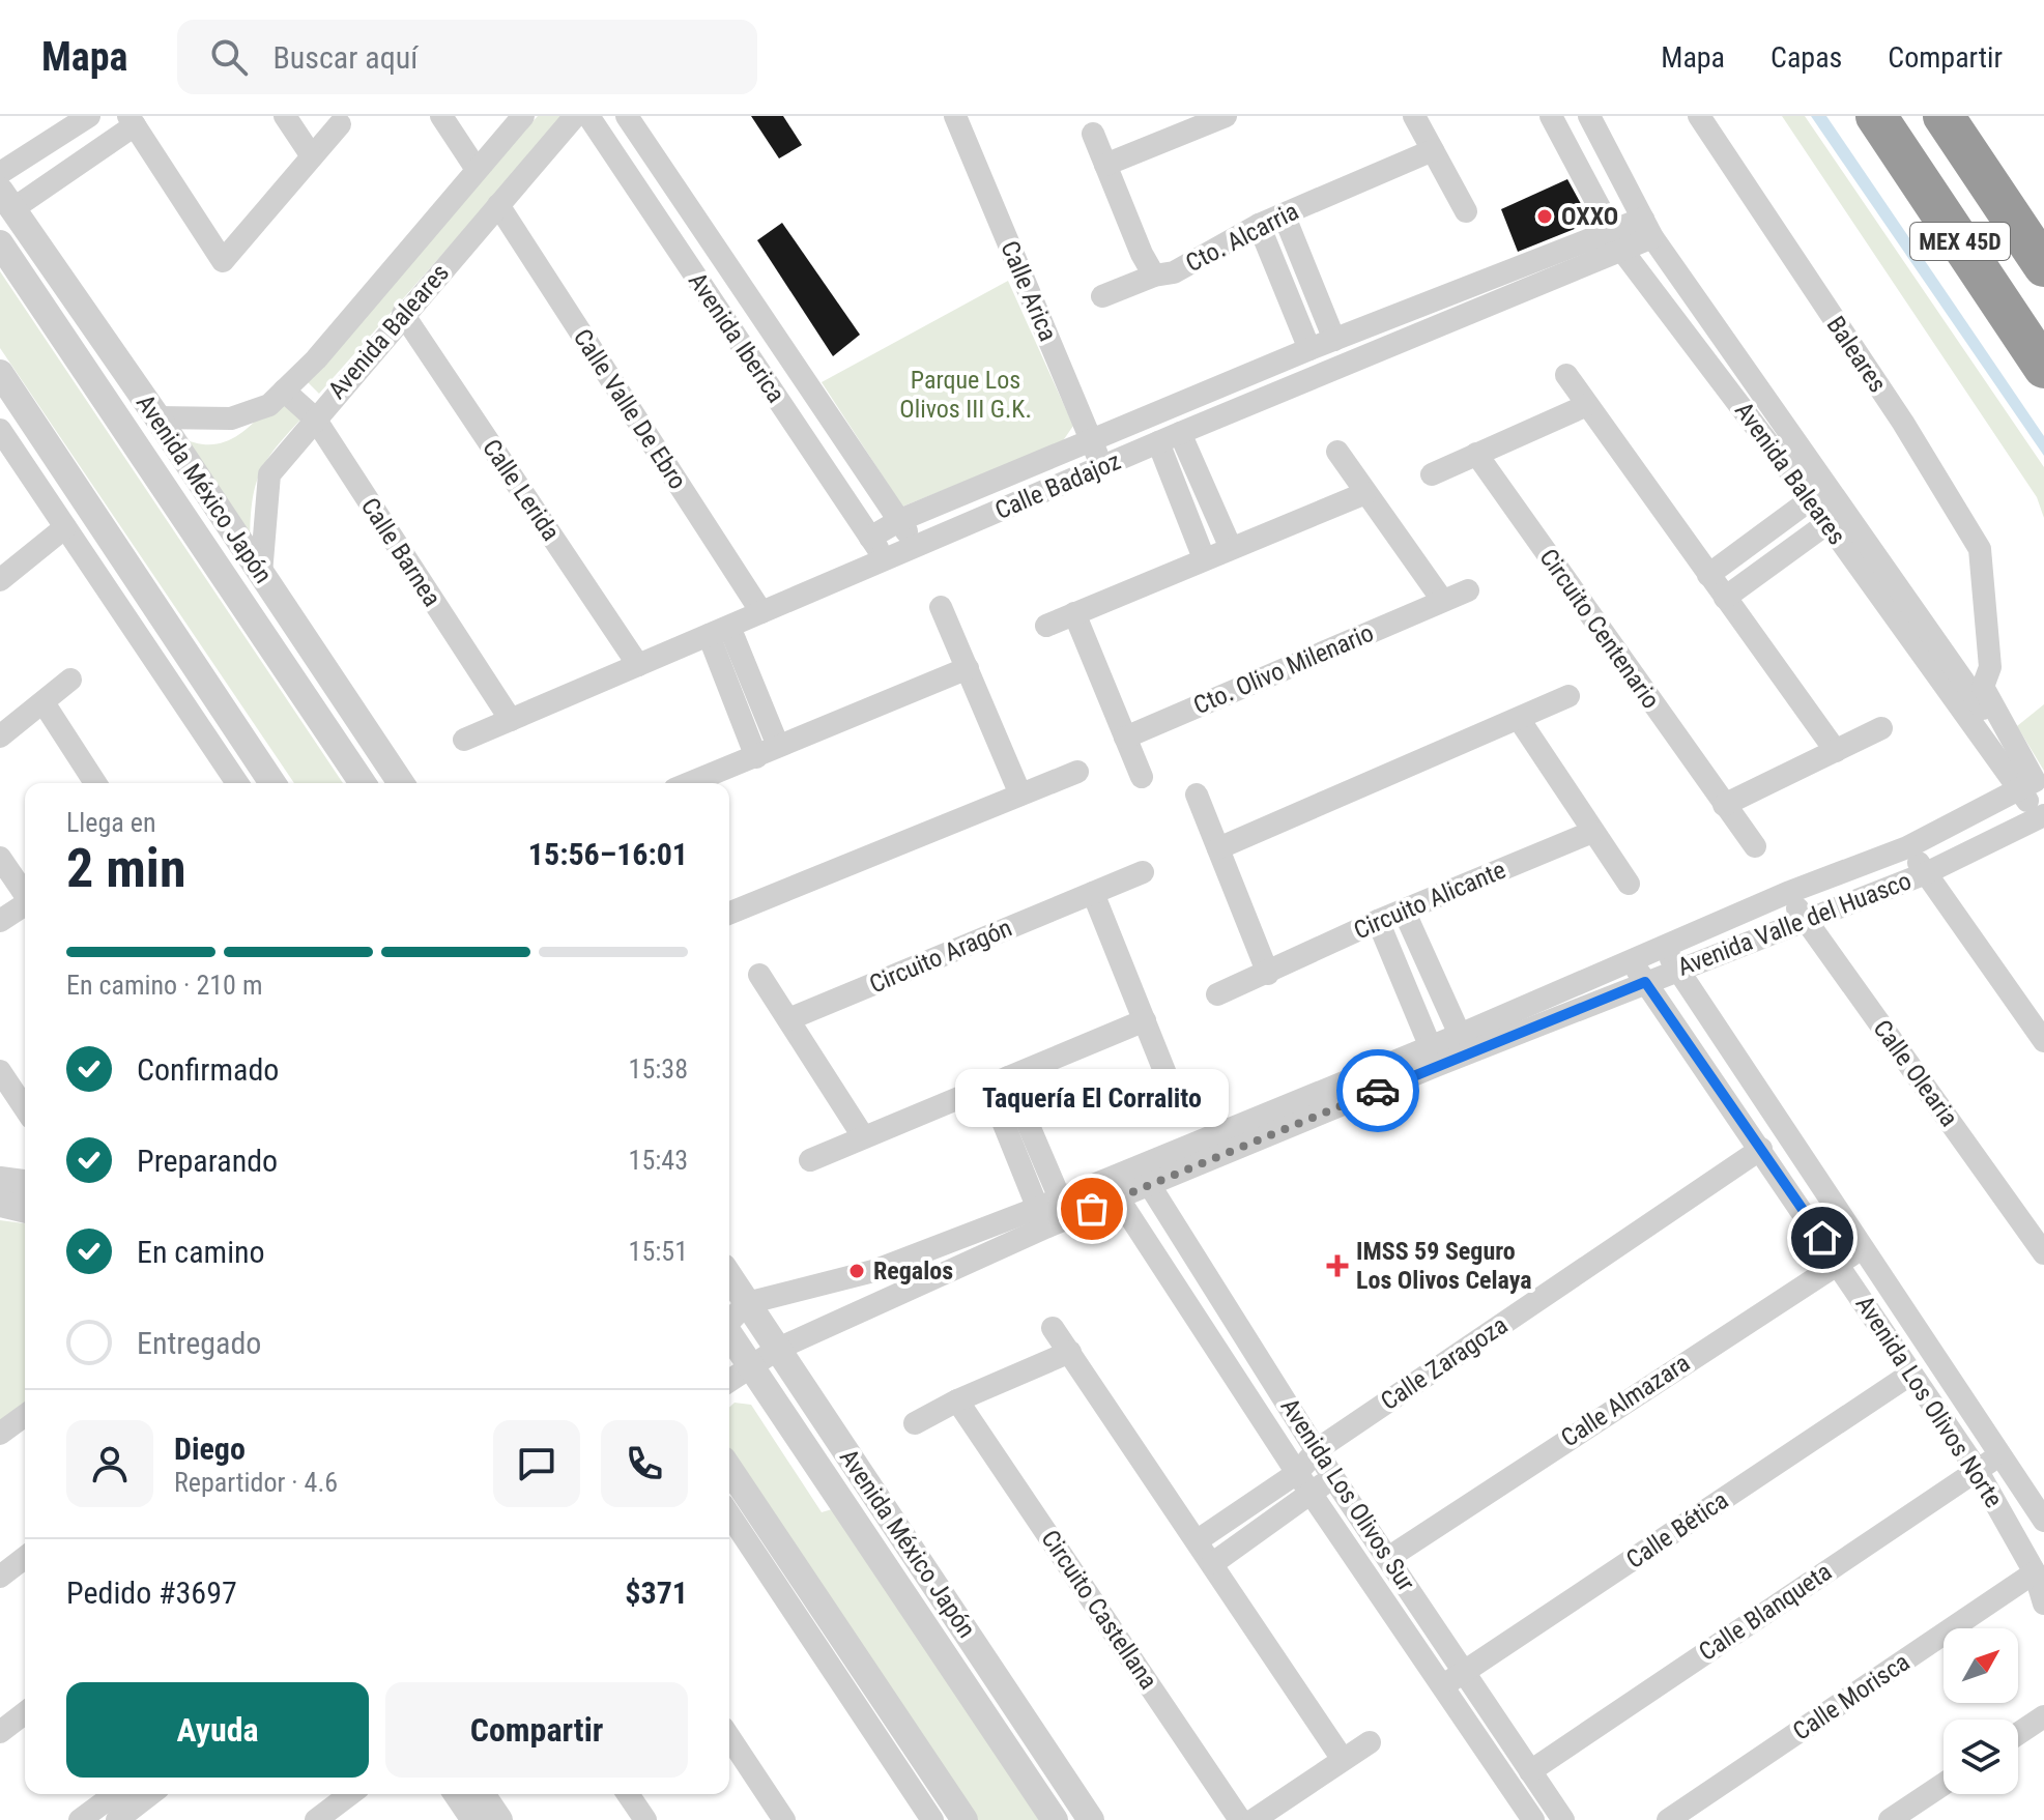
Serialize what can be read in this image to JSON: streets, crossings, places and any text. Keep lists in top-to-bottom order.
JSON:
{
  "streets": {
    "highway": ["MEX 45D"],
    "street": [
      "Cto. Alcarria",
      "Calle Arica",
      "Avenida Baleares",
      "Avenida Iberica",
      "Baleares",
      "Calle Valle De Ebro",
      "Calle Badajoz",
      "Avenida México Japón",
      "Calle Lerida",
      "Calle Barnea",
      "Circuito Centenario",
      "Cto. Olivo Milenario",
      "Circuito Alicante",
      "Avenida Valle del Huasco",
      "Circuito Aragón",
      "Calle Olearia",
      "Calle Zaragoza",
      "Calle Almazara",
      "Avenida Los Olivos Norte",
      "Avenida Los Olivos Sur",
      "Calle Bética",
      "Circuito Castellana",
      "Calle Blanqueta",
      "Calle Morisca"
    ]
  },
  "crossings": [
    ["Calle Arica", "Calle Badajoz"],
    ["Avenida Baleares", "Baleares"],
    ["Avenida Baleares", "Calle Valle De Ebro"],
    ["Avenida Baleares", "Calle Badajoz"],
    ["Avenida Baleares", "Avenida México Japón"],
    ["Avenida Baleares", "Calle Lerida"],
    ["Avenida Baleares", "Calle Barnea"],
    ["Avenida Baleares", "Avenida Valle del Huasco"],
    ["Avenida Iberica", "Calle Badajoz"],
    ["Baleares", "Avenida Valle del Huasco"],
    ["Calle Valle De Ebro", "Calle Badajoz"],
    ["Calle Badajoz", "Calle Lerida"],
    ["Calle Badajoz", "Calle Barnea"],
    ["Avenida México Japón", "Avenida Valle del Huasco"],
    ["Avenida Valle del Huasco", "Calle Olearia"],
    ["Avenida Valle del Huasco", "Avenida Los Olivos Norte"],
    ["Avenida Valle del Huasco", "Avenida Los Olivos Sur"],
    ["Calle Zaragoza", "Avenida Los Olivos Norte"],
    ["Calle Zaragoza", "Avenida Los Olivos Sur"],
    ["Calle Almazara", "Avenida Los Olivos Norte"],
    ["Calle Almazara", "Avenida Los Olivos Sur"],
    ["Avenida Los Olivos Norte", "Calle Bética"],
    ["Avenida Los Olivos Norte", "Calle Blanqueta"],
    ["Avenida Los Olivos Norte", "Calle Morisca"],
    ["Avenida Los Olivos Sur", "Calle Bética"],
    ["Avenida Los Olivos Sur", "Calle Blanqueta"]
  ],
  "parks": ["Parque Los Olivos III G.K."],
  "places": {
    "other": ["OXXO", "Taquería El Corralito", "Regalos"],
    "health": ["IMSS 59 Seguro Los Olivos Celaya"]
  },
  "north": "top right",
  "page": {
    "header": "Mapa",
    "search": "Buscar aquí",
    "nav": ["Mapa", "Capas", "Compartir"],
    "heading": ["2 min", "Llega en", "15:56–16:01"],
    "panel": [
      "Diego",
      "Repartidor · 4.6",
      "Pedido #3697",
      "$371"
    ],
    "bar": "En camino · 210 m",
    "list": [
      ["Confirmado", "15:38"],
      ["Preparando", "15:43"],
      ["En camino", "15:51"],
      "Entregado"
    ],
    "bubble": "Taquería El Corralito",
    "buttons": ["Ayuda", "Compartir"]
  }
}
